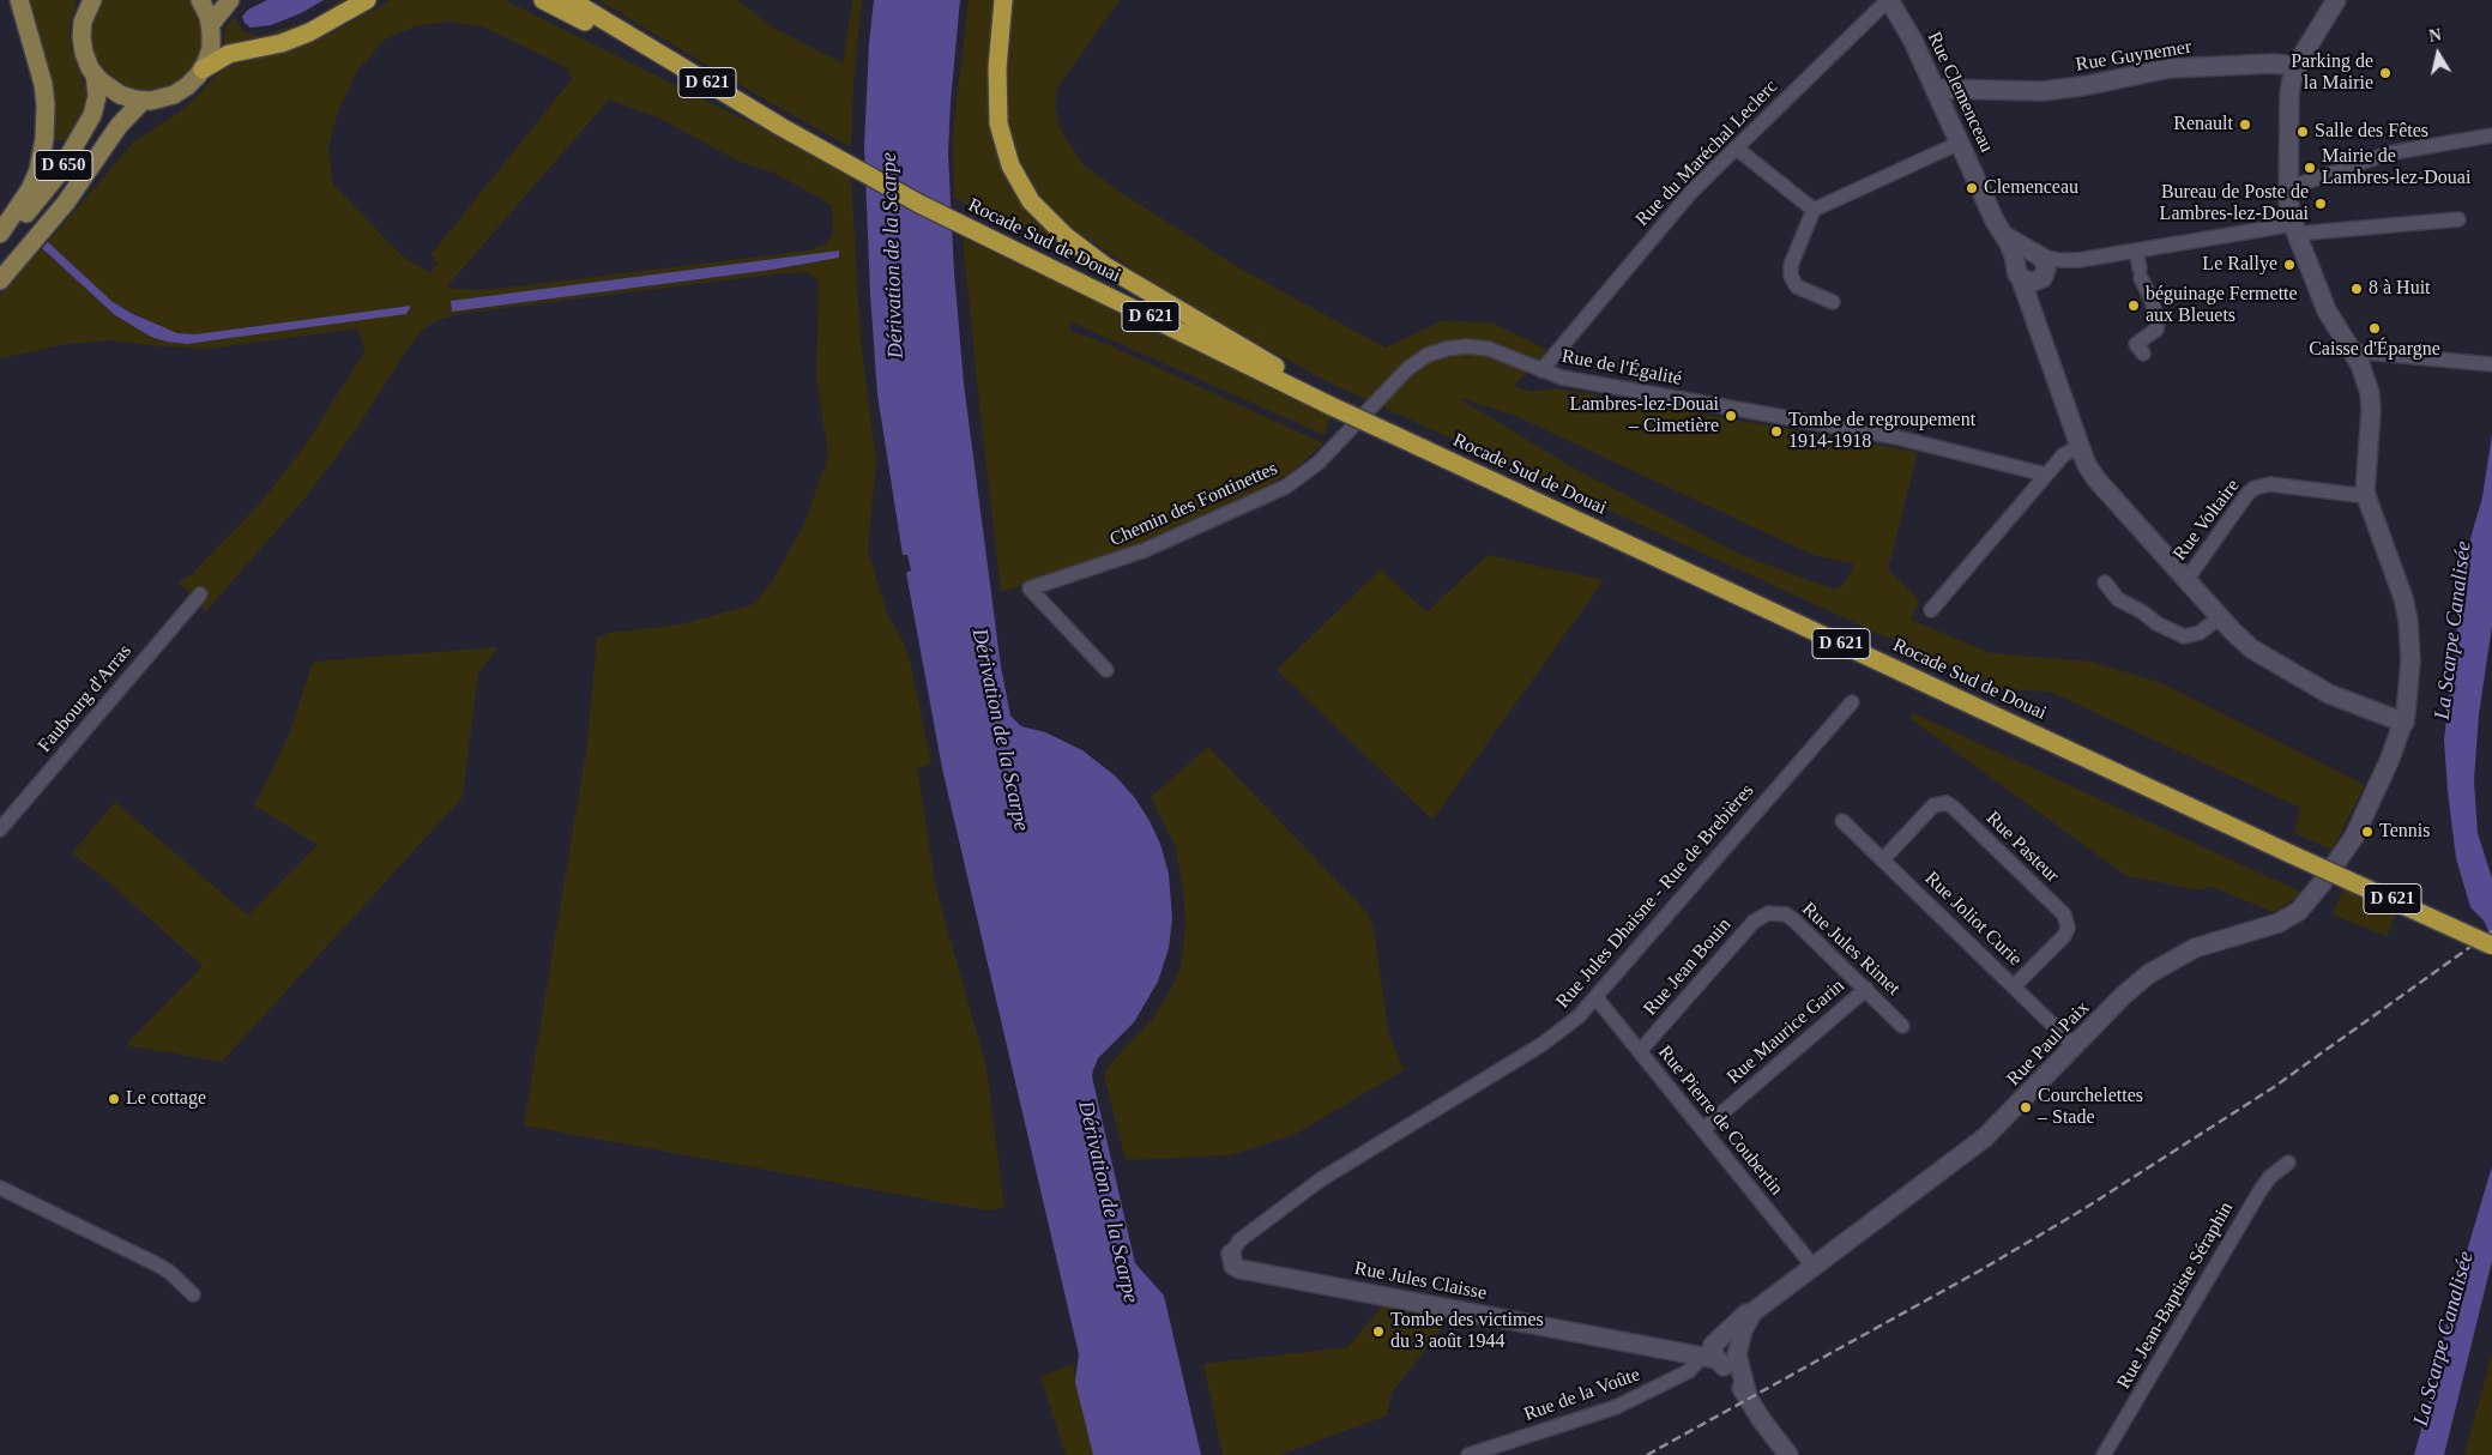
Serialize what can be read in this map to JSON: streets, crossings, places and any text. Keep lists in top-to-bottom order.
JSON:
{
  "streets": {
    "highway": ["D 621", "Rocade Sud de Douai"],
    "main road": ["D 650"],
    "street": [
      "Rue Guynemer",
      "Rue Clemenceau",
      "Rue du Maréchal Leclerc",
      "Rue de l'Égalité",
      "Chemin des Fontinettes",
      "Rue Voltaire",
      "Faubourg d'Arras",
      "Rue Pasteur",
      "Rue Jules Dhaisne - Rue de Brebières",
      "Rue Joliot Curie",
      "Rue Jules Rimet",
      "Rue Jean Bouin",
      "Rue Maurice Garin",
      "Rue Paul Paix",
      "Rue Pierre de Coubertin",
      "Rue Jules Claisse",
      "Rue Jean-Baptiste Séraphin",
      "Rue de la Voûte"
    ]
  },
  "crossings": [
    ["Rue Guynemer", "Rue Clemenceau"],
    ["Rue Clemenceau", "Rue du Maréchal Leclerc"],
    ["Rue du Maréchal Leclerc", "Rue de l'Égalité"],
    ["Rue du Maréchal Leclerc", "Chemin des Fontinettes"],
    ["Rue de l'Égalité", "Chemin des Fontinettes"],
    ["Rue Voltaire", "Rue Paul Paix"],
    ["Rue Pasteur", "Rue Joliot Curie"],
    ["Rue Jules Dhaisne - Rue de Brebières", "Rue Pierre de Coubertin"],
    ["Rue Jules Dhaisne - Rue de Brebières", "Rue Jules Claisse"],
    ["Rue Joliot Curie", "Rue Paul Paix"],
    ["Rue Jules Rimet", "Rue Jean Bouin"],
    ["Rue Jules Rimet", "Rue Maurice Garin"],
    ["Rue Jean Bouin", "Rue Pierre de Coubertin"],
    ["Rue Maurice Garin", "Rue Pierre de Coubertin"],
    ["Rue Paul Paix", "Rue Pierre de Coubertin"],
    ["Rue Paul Paix", "Rue Jules Claisse"],
    ["Rue Paul Paix", "Rue de la Voûte"],
    ["Rue Jules Claisse", "Rue de la Voûte"]
  ],
  "water": ["Dérivation de la Scarpe", "La Scarpe Canalisée"],
  "places": [
    "Parking de la Mairie",
    "Renault",
    "Salle des Fêtes",
    "Mairie de Lambres-lez-Douai",
    "Clemenceau",
    "Bureau de Poste de Lambres-lez-Douai",
    "Le Rallye",
    "8 à Huit",
    "béguinage Fermette aux Bleuets",
    "Caisse d'Épargne",
    "Lambres-lez-Douai – Cimetière",
    "Tombe de regroupement 1914-1918",
    "Tennis",
    "Le cottage",
    "Courchelettes – Stade",
    "Tombe des victimes du 3 août 1944"
  ],
  "north": "top"
}
